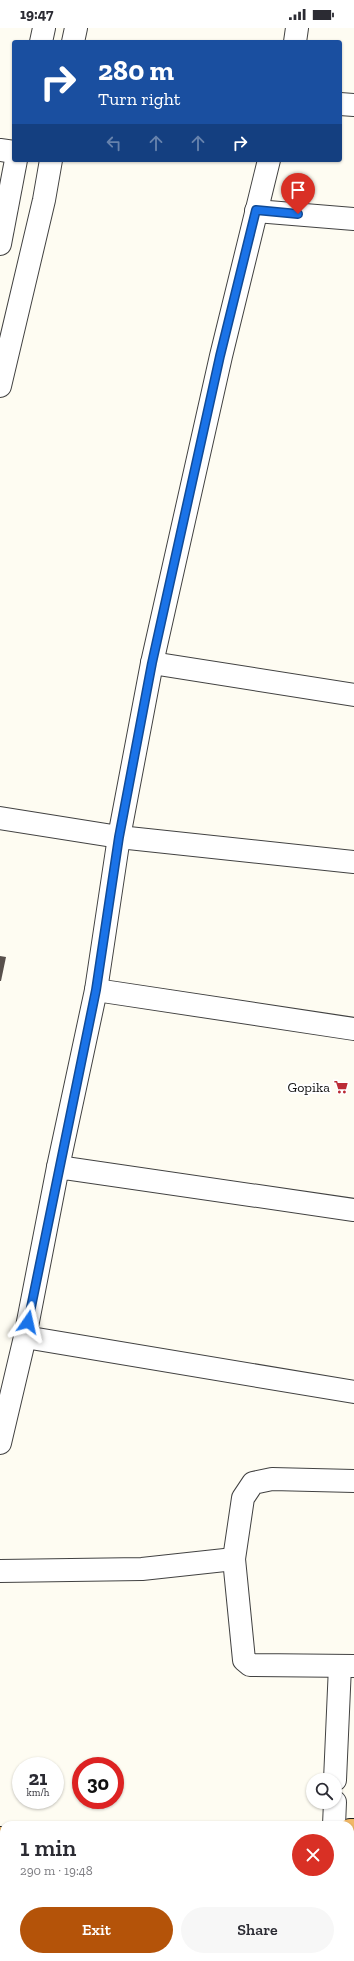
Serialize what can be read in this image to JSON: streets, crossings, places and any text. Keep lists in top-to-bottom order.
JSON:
{
  "places": {
    "supermarket": ["Gopika"]
  },
  "page": {
    "status": "19:47",
    "turn": ["280 m", "Turn right"],
    "speed": "21 km/h",
    "limit": "30",
    "heading": ["1 min", "290 m · 19:48"],
    "buttons": ["Exit", "Share"]
  }
}
